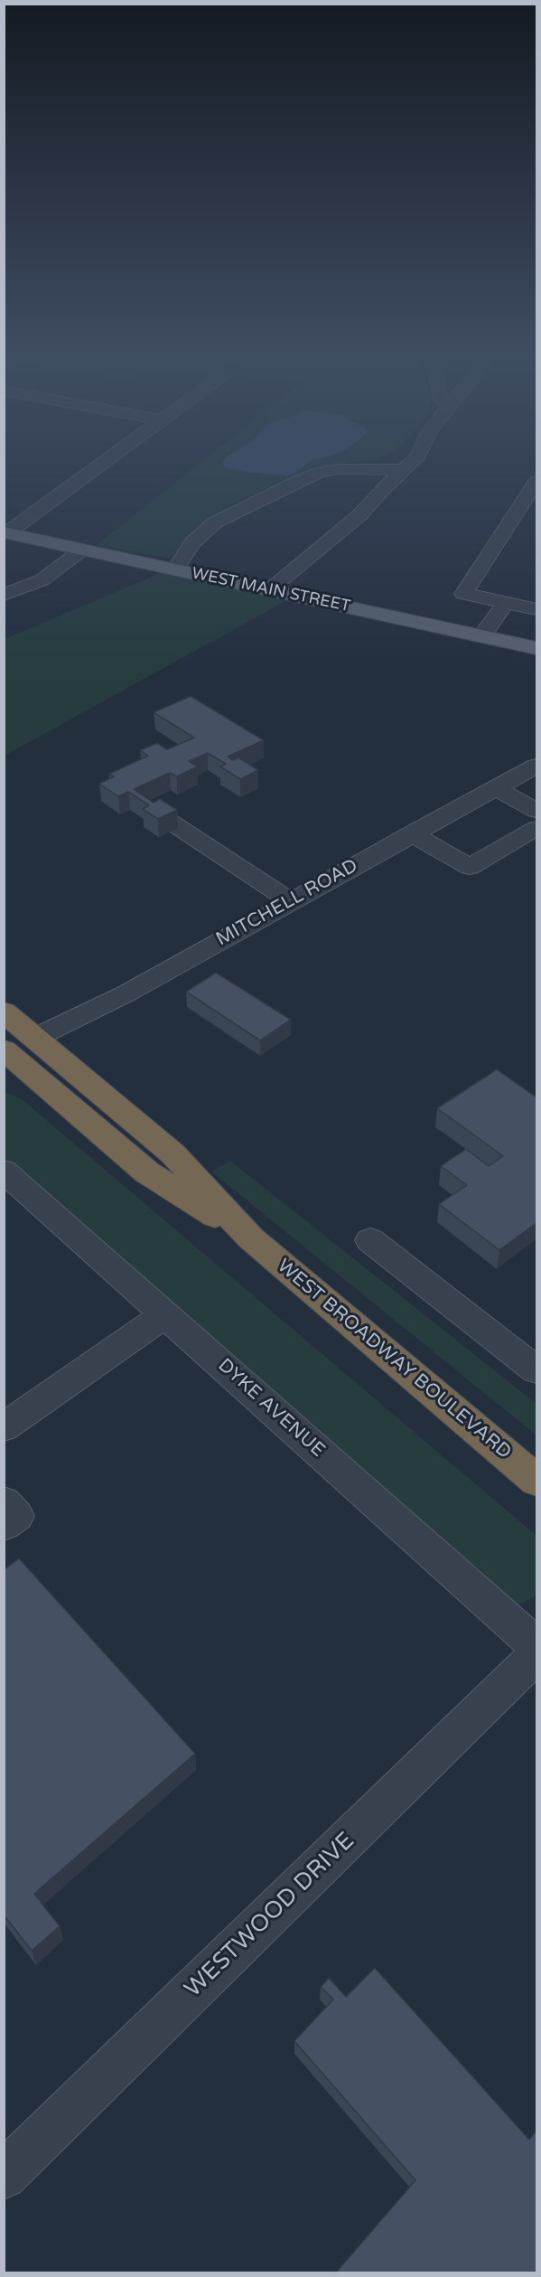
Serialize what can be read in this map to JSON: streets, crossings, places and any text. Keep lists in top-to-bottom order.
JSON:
{
  "streets": {
    "highway": ["WEST BROADWAY BOULEVARD"],
    "main road": ["WEST MAIN STREET"],
    "street": ["MITCHELL ROAD", "DYKE AVENUE", "WESTWOOD DRIVE"]
  },
  "crossings": [
    ["MITCHELL ROAD", "WEST BROADWAY BOULEVARD"]
  ]
}
